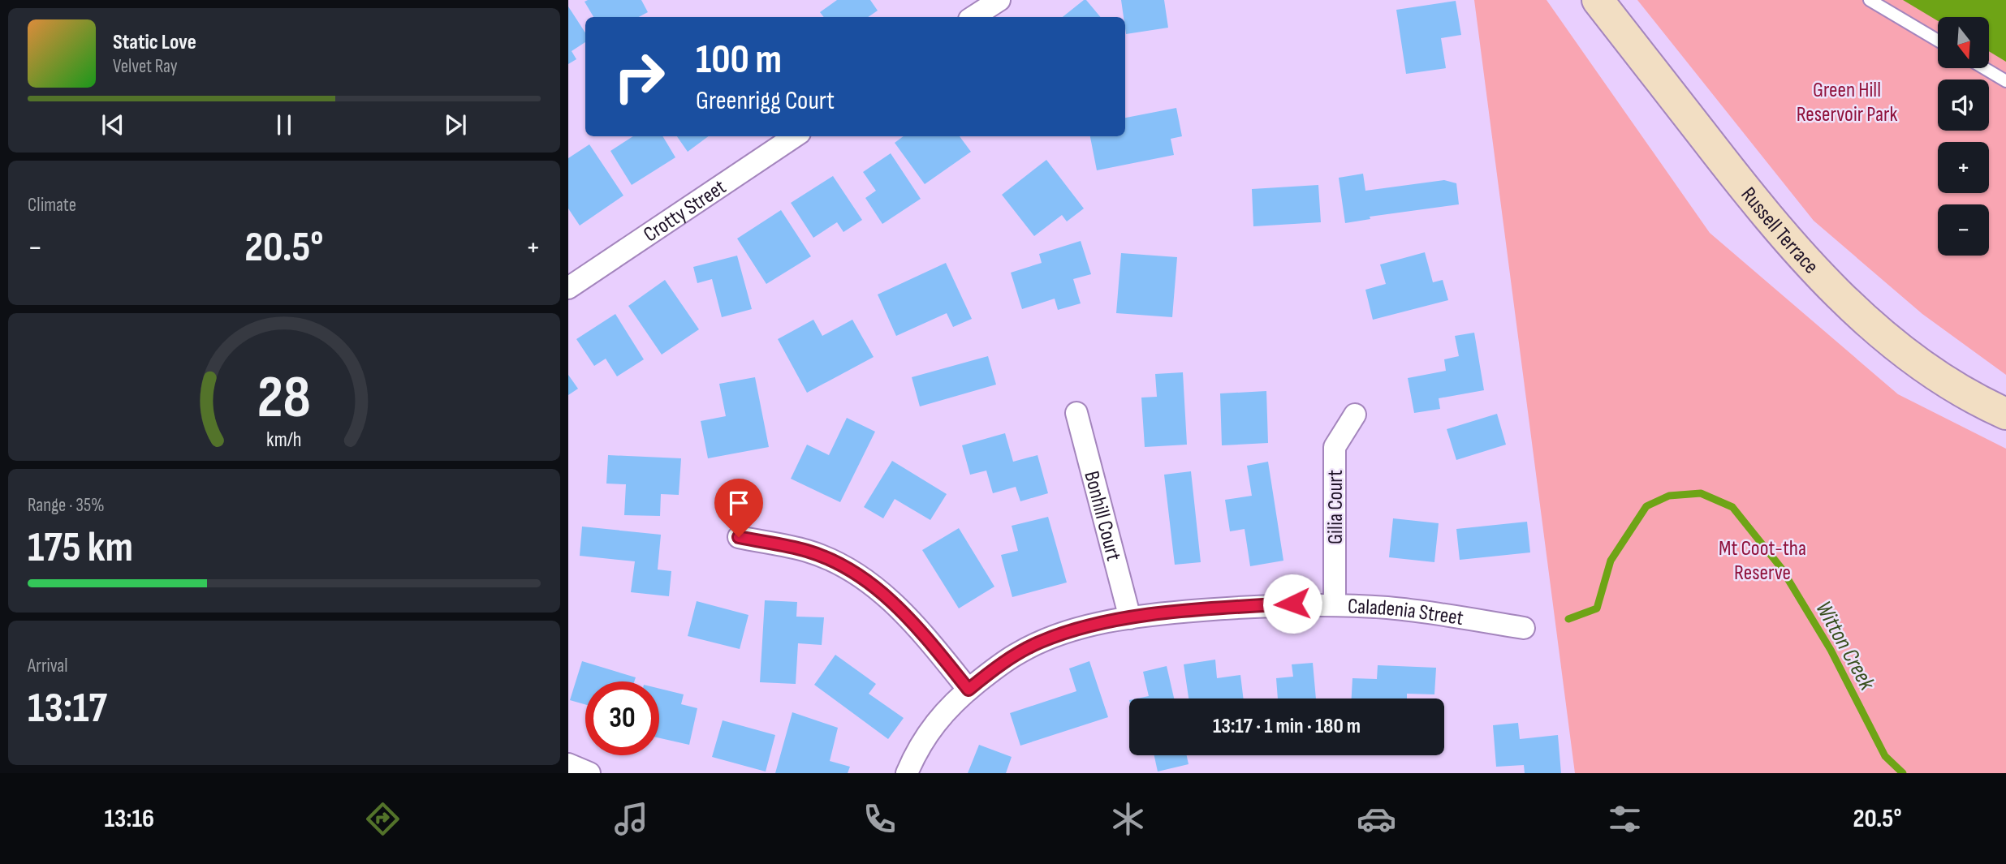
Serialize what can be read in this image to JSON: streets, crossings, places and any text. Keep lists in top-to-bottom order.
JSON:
{
  "streets": {
    "main road": ["Russell Terrace"],
    "street": [
      "Crotty Street",
      "Gilia Court",
      "Bonhill Court",
      "Caladenia Street"
    ]
  },
  "crossings": [
    ["Gilia Court", "Caladenia Street"],
    ["Bonhill Court", "Caladenia Street"]
  ],
  "water": ["Witton Creek"],
  "parks": ["Green Hill Reservoir Park", "Mt Coot-tha Reserve"],
  "north": "bottom",
  "page": {
    "map_buttons": ["+", "−"],
    "turn": ["100 m", "Greenrigg Court"],
    "song": ["Static Love", "Velvet Ray"],
    "tile": [
      "Climate",
      ["Range · 35%", "175 km"],
      ["Arrival", "13:17"]
    ],
    "heat": ["−", "20.5°", "+"],
    "limit": "30",
    "trip": "13:17 · 1 min · 180 m",
    "tabs": ["13:16", "20.5°"],
    "gauge": ["28", "km/h"]
  }
}
